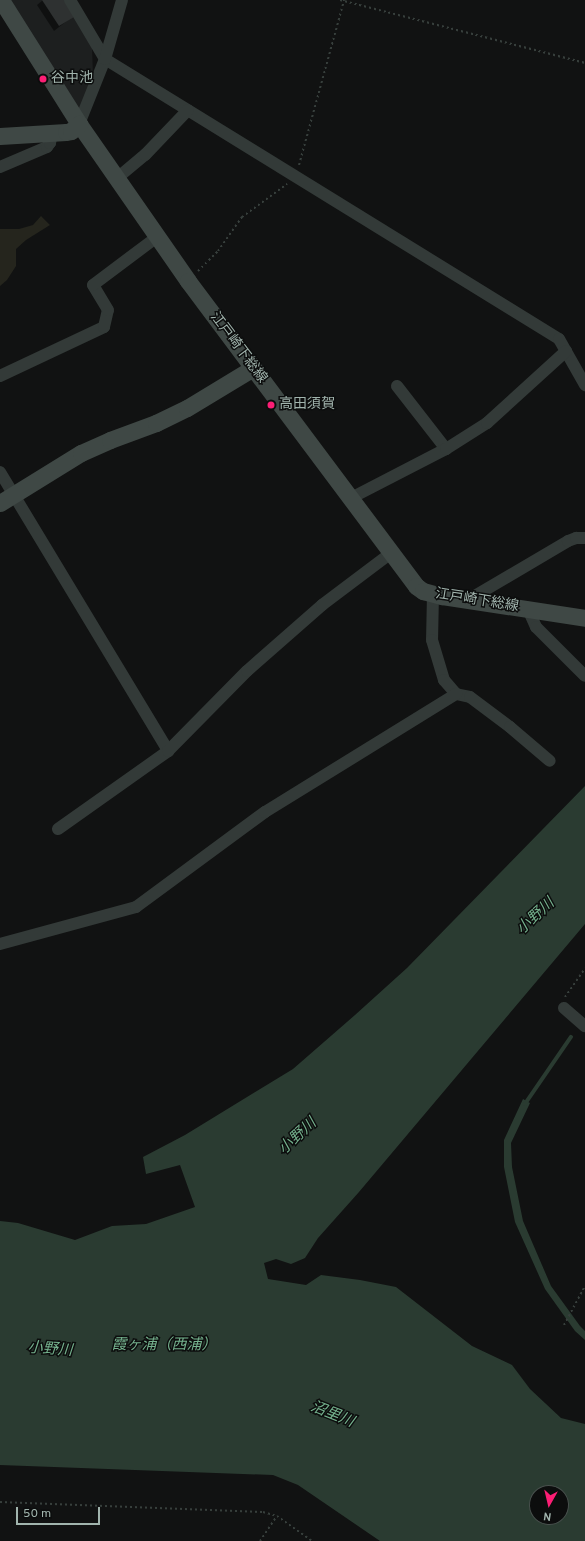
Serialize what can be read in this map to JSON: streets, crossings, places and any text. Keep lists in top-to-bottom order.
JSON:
{
  "streets": {
    "main road": ["江戸崎下総線"]
  },
  "water": ["小野川", "霞ヶ浦（西浦）", "沼里川"],
  "places": ["谷中池", "高田須賀"],
  "scale_bar": "50 m",
  "north": "bottom"
}
